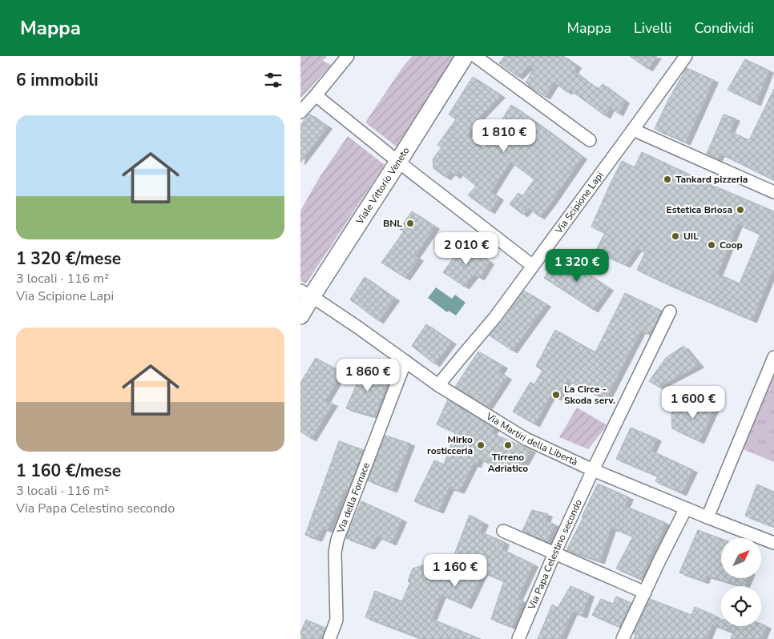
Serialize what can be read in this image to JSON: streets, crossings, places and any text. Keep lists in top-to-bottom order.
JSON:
{
  "streets": {
    "main road": ["Viale Vittorio Veneto"],
    "street": [
      "Via Scipione Lapi",
      "Via Martiri della Libertà",
      "Via della Fornace",
      "Via Papa Celestino secondo"
    ]
  },
  "crossings": [
    ["Viale Vittorio Veneto", "Via Martiri della Libertà"],
    ["Via Scipione Lapi", "Via Martiri della Libertà"],
    ["Via Martiri della Libertà", "Via della Fornace"],
    ["Via Martiri della Libertà", "Via Papa Celestino secondo"]
  ],
  "places": [
    "Tankard pizzeria",
    "Estetica Briosa",
    "BNL",
    "UIL",
    "Coop",
    "La Circe - Skoda serv.",
    "Mirko rosticceria",
    "Tirreno Adriatico"
  ],
  "north": "top right",
  "page": {
    "header": "Mappa",
    "nav": ["Mappa", "Livelli", "Condividi"],
    "heading": "6 immobili",
    "list": [
      {
        "name": "1 320 €/mese",
        "note": "3 locali · 116 m² · Via Scipione Lapi"
      },
      {
        "name": "1 160 €/mese",
        "note": "3 locali · 116 m² · Via Papa Celestino secondo"
      }
    ],
    "price": [
      "1 810 €",
      "2 010 €",
      "1 320 €",
      "1 860 €",
      "1 600 €",
      "1 160 €"
    ]
  }
}
